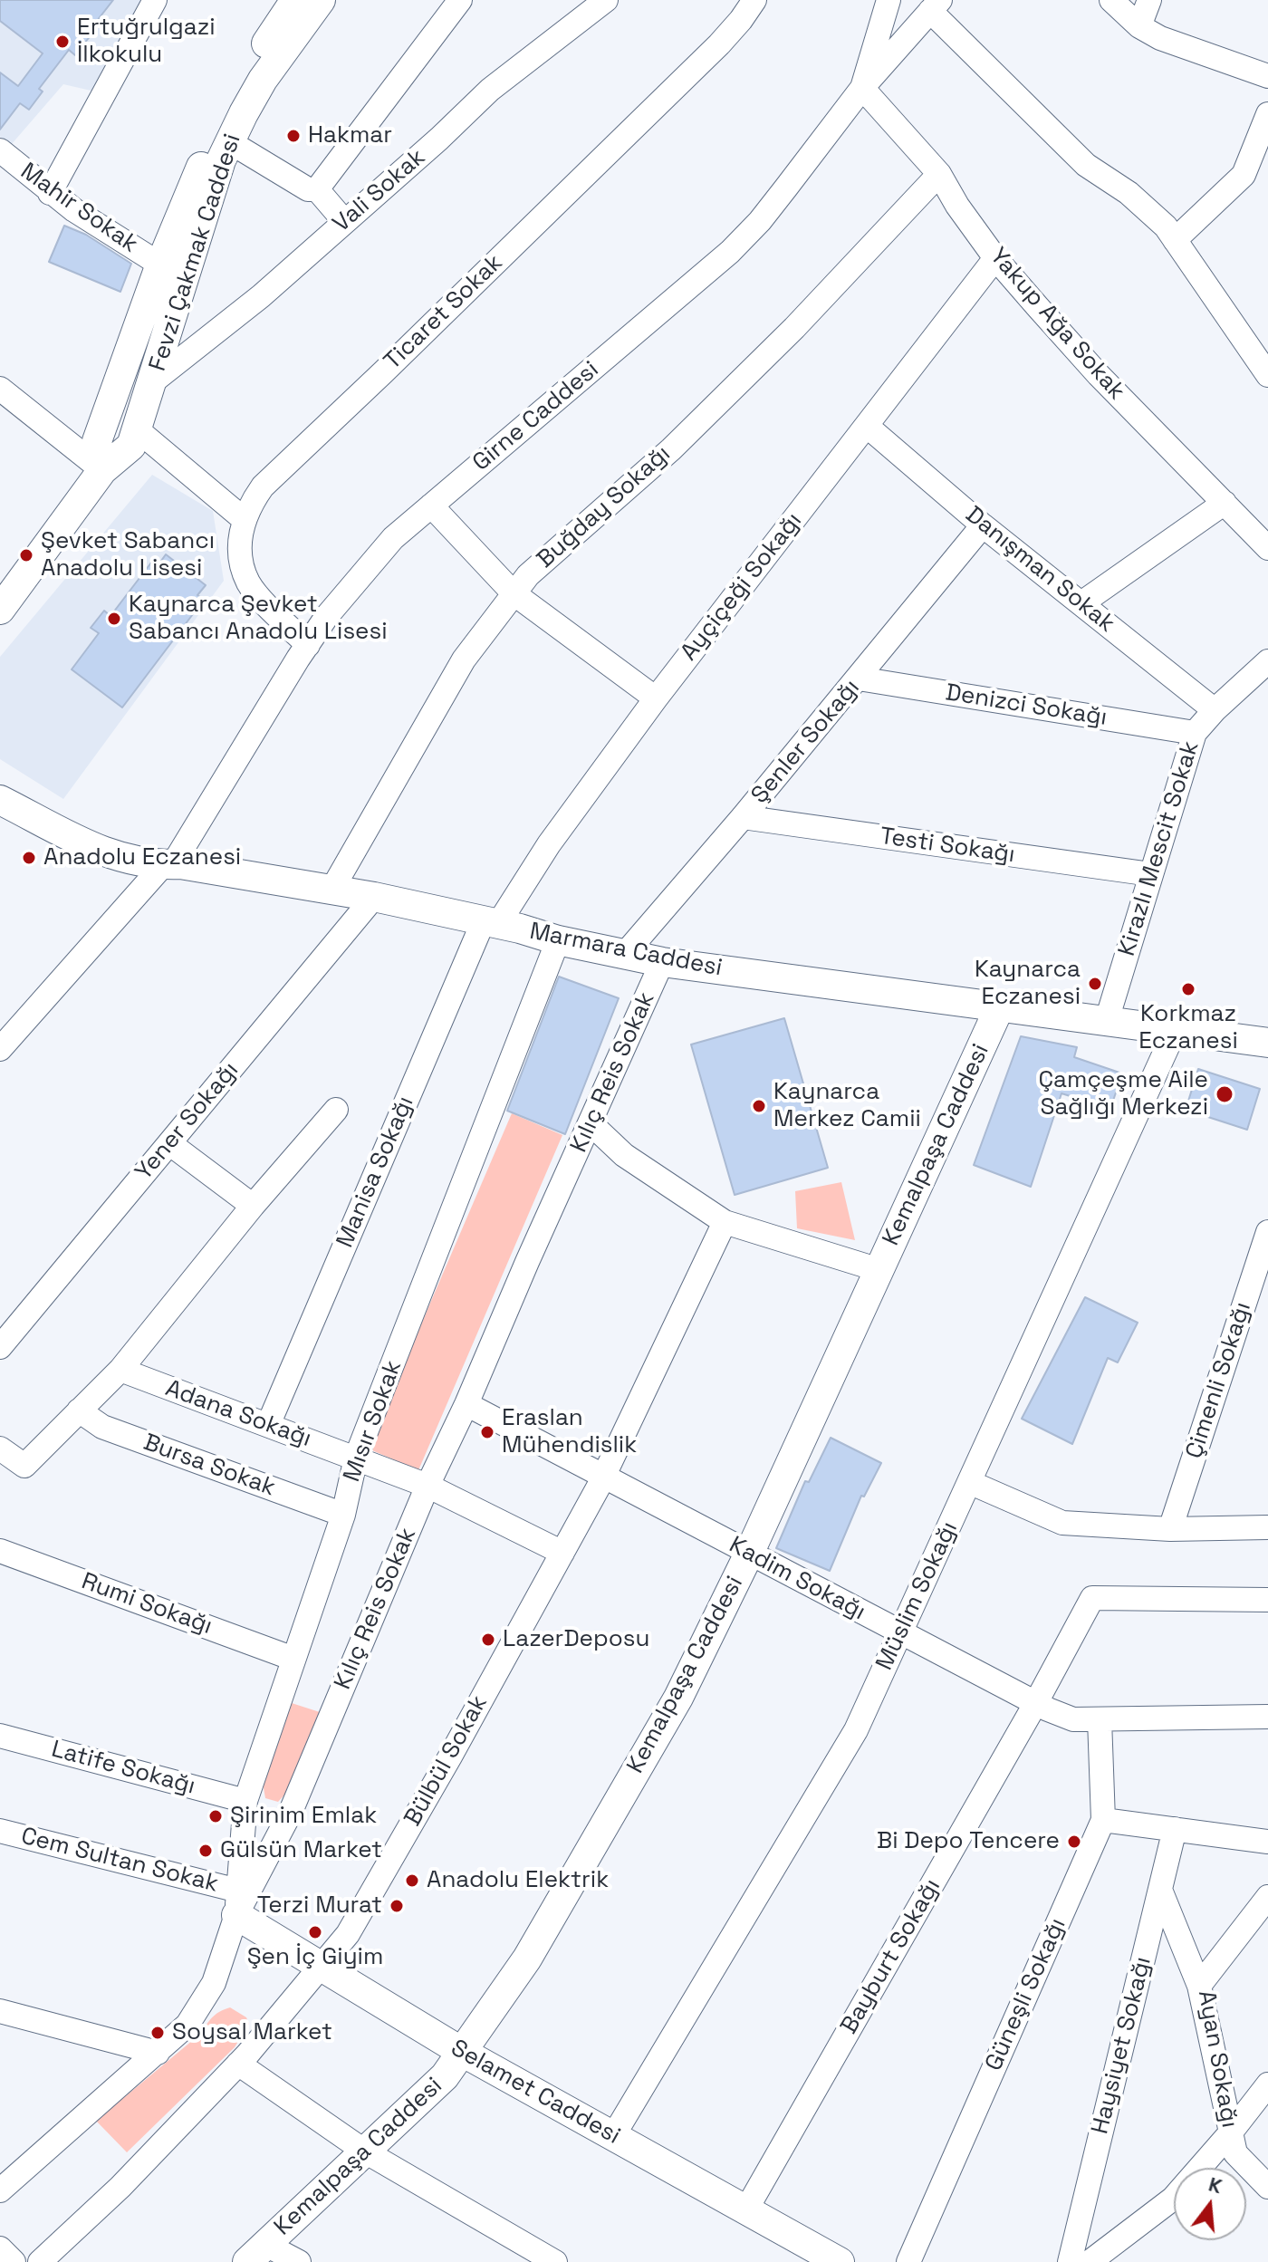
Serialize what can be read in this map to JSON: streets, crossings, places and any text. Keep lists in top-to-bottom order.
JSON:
{
  "streets": {
    "street": [
      "Vali Sokak",
      "Mahir Sokak",
      "Fevzi Çakmak Caddesi",
      "Ticaret Sokak",
      "Yakup Ağa Sokak",
      "Girne Caddesi",
      "Buğday Sokağı",
      "Danışman Sokak",
      "Ayçiçeği Sokağı",
      "Denizci Sokağı",
      "Şenler Sokağı",
      "Testi Sokağı",
      "Kirazlı Mescit Sokak",
      "Marmara Caddesi",
      "Kılıç Reis Sokak",
      "Yener Sokağı",
      "Kemalpaşa Caddesi",
      "Manisa Sokağı",
      "Çimenli Sokağı",
      "Adana Sokağı",
      "Mısır Sokak",
      "Bursa Sokak",
      "Kadim Sokağı",
      "Müslim Sokağı",
      "Rumi Sokağı",
      "Bülbül Sokak",
      "Latife Sokağı",
      "Cem Sultan Sokak",
      "Bayburt Sokağı",
      "Güneşli Sokağı",
      "Haysiyet Sokağı",
      "Ayan Sokağı",
      "Selamet Caddesi"
    ]
  },
  "crossings": [
    ["Vali Sokak", "Fevzi Çakmak Caddesi"],
    ["Mahir Sokak", "Fevzi Çakmak Caddesi"],
    ["Ticaret Sokak", "Girne Caddesi"],
    ["Yakup Ağa Sokak", "Girne Caddesi"],
    ["Yakup Ağa Sokak", "Buğday Sokağı"],
    ["Yakup Ağa Sokak", "Ayçiçeği Sokağı"],
    ["Girne Caddesi", "Marmara Caddesi"],
    ["Buğday Sokağı", "Marmara Caddesi"],
    ["Danışman Sokak", "Ayçiçeği Sokağı"],
    ["Danışman Sokak", "Şenler Sokağı"],
    ["Danışman Sokak", "Kirazlı Mescit Sokak"],
    ["Ayçiçeği Sokağı", "Marmara Caddesi"],
    ["Ayçiçeği Sokağı", "Manisa Sokağı"],
    ["Denizci Sokağı", "Şenler Sokağı"],
    ["Denizci Sokağı", "Kirazlı Mescit Sokak"],
    ["Şenler Sokağı", "Testi Sokağı"],
    ["Şenler Sokağı", "Marmara Caddesi"],
    ["Testi Sokağı", "Kirazlı Mescit Sokak"],
    ["Kirazlı Mescit Sokak", "Marmara Caddesi"],
    ["Marmara Caddesi", "Kılıç Reis Sokak"],
    ["Marmara Caddesi", "Yener Sokağı"],
    ["Marmara Caddesi", "Kemalpaşa Caddesi"],
    ["Marmara Caddesi", "Manisa Sokağı"],
    ["Marmara Caddesi", "Mısır Sokak"],
    ["Marmara Caddesi", "Müslim Sokağı"],
    ["Kılıç Reis Sokak", "Adana Sokağı"],
    ["Kılıç Reis Sokak", "Mısır Sokak"],
    ["Kılıç Reis Sokak", "Kadim Sokağı"],
    ["Kılıç Reis Sokak", "Cem Sultan Sokak"],
    ["Kılıç Reis Sokak", "Selamet Caddesi"],
    ["Kemalpaşa Caddesi", "Kadim Sokağı"],
    ["Kemalpaşa Caddesi", "Selamet Caddesi"],
    ["Manisa Sokağı", "Adana Sokağı"],
    ["Adana Sokağı", "Mısır Sokak"],
    ["Adana Sokağı", "Bülbül Sokak"],
    ["Mısır Sokak", "Bursa Sokak"],
    ["Mısır Sokak", "Rumi Sokağı"],
    ["Mısır Sokak", "Latife Sokağı"],
    ["Mısır Sokak", "Cem Sultan Sokak"],
    ["Mısır Sokak", "Selamet Caddesi"],
    ["Kadim Sokağı", "Müslim Sokağı"],
    ["Kadim Sokağı", "Bülbül Sokak"],
    ["Kadim Sokağı", "Bayburt Sokağı"],
    ["Kadim Sokağı", "Güneşli Sokağı"],
    ["Müslim Sokağı", "Selamet Caddesi"],
    ["Bülbül Sokak", "Selamet Caddesi"],
    ["Cem Sultan Sokak", "Selamet Caddesi"],
    ["Bayburt Sokağı", "Selamet Caddesi"]
  ],
  "places": [
    "Ertuğrulgazi İlkokulu",
    "Hakmar",
    "Şevket Sabancı Anadolu Lisesi",
    "Kaynarca Şevket Sabancı Anadolu Lisesi",
    "Anadolu Eczanesi",
    "Kaynarca Eczanesi",
    "Korkmaz Eczanesi",
    "Çamçeşme Aile Sağlığı Merkezi",
    "Kaynarca Merkez Camii",
    "Eraslan Mühendislik",
    "LazerDeposu",
    "Şirinim Emlak",
    "Bi Depo Tencere",
    "Gülsün Market",
    "Anadolu Elektrik",
    "Terzi Murat",
    "Şen İç Giyim",
    "Soysal Market"
  ],
  "north": "top"
}
